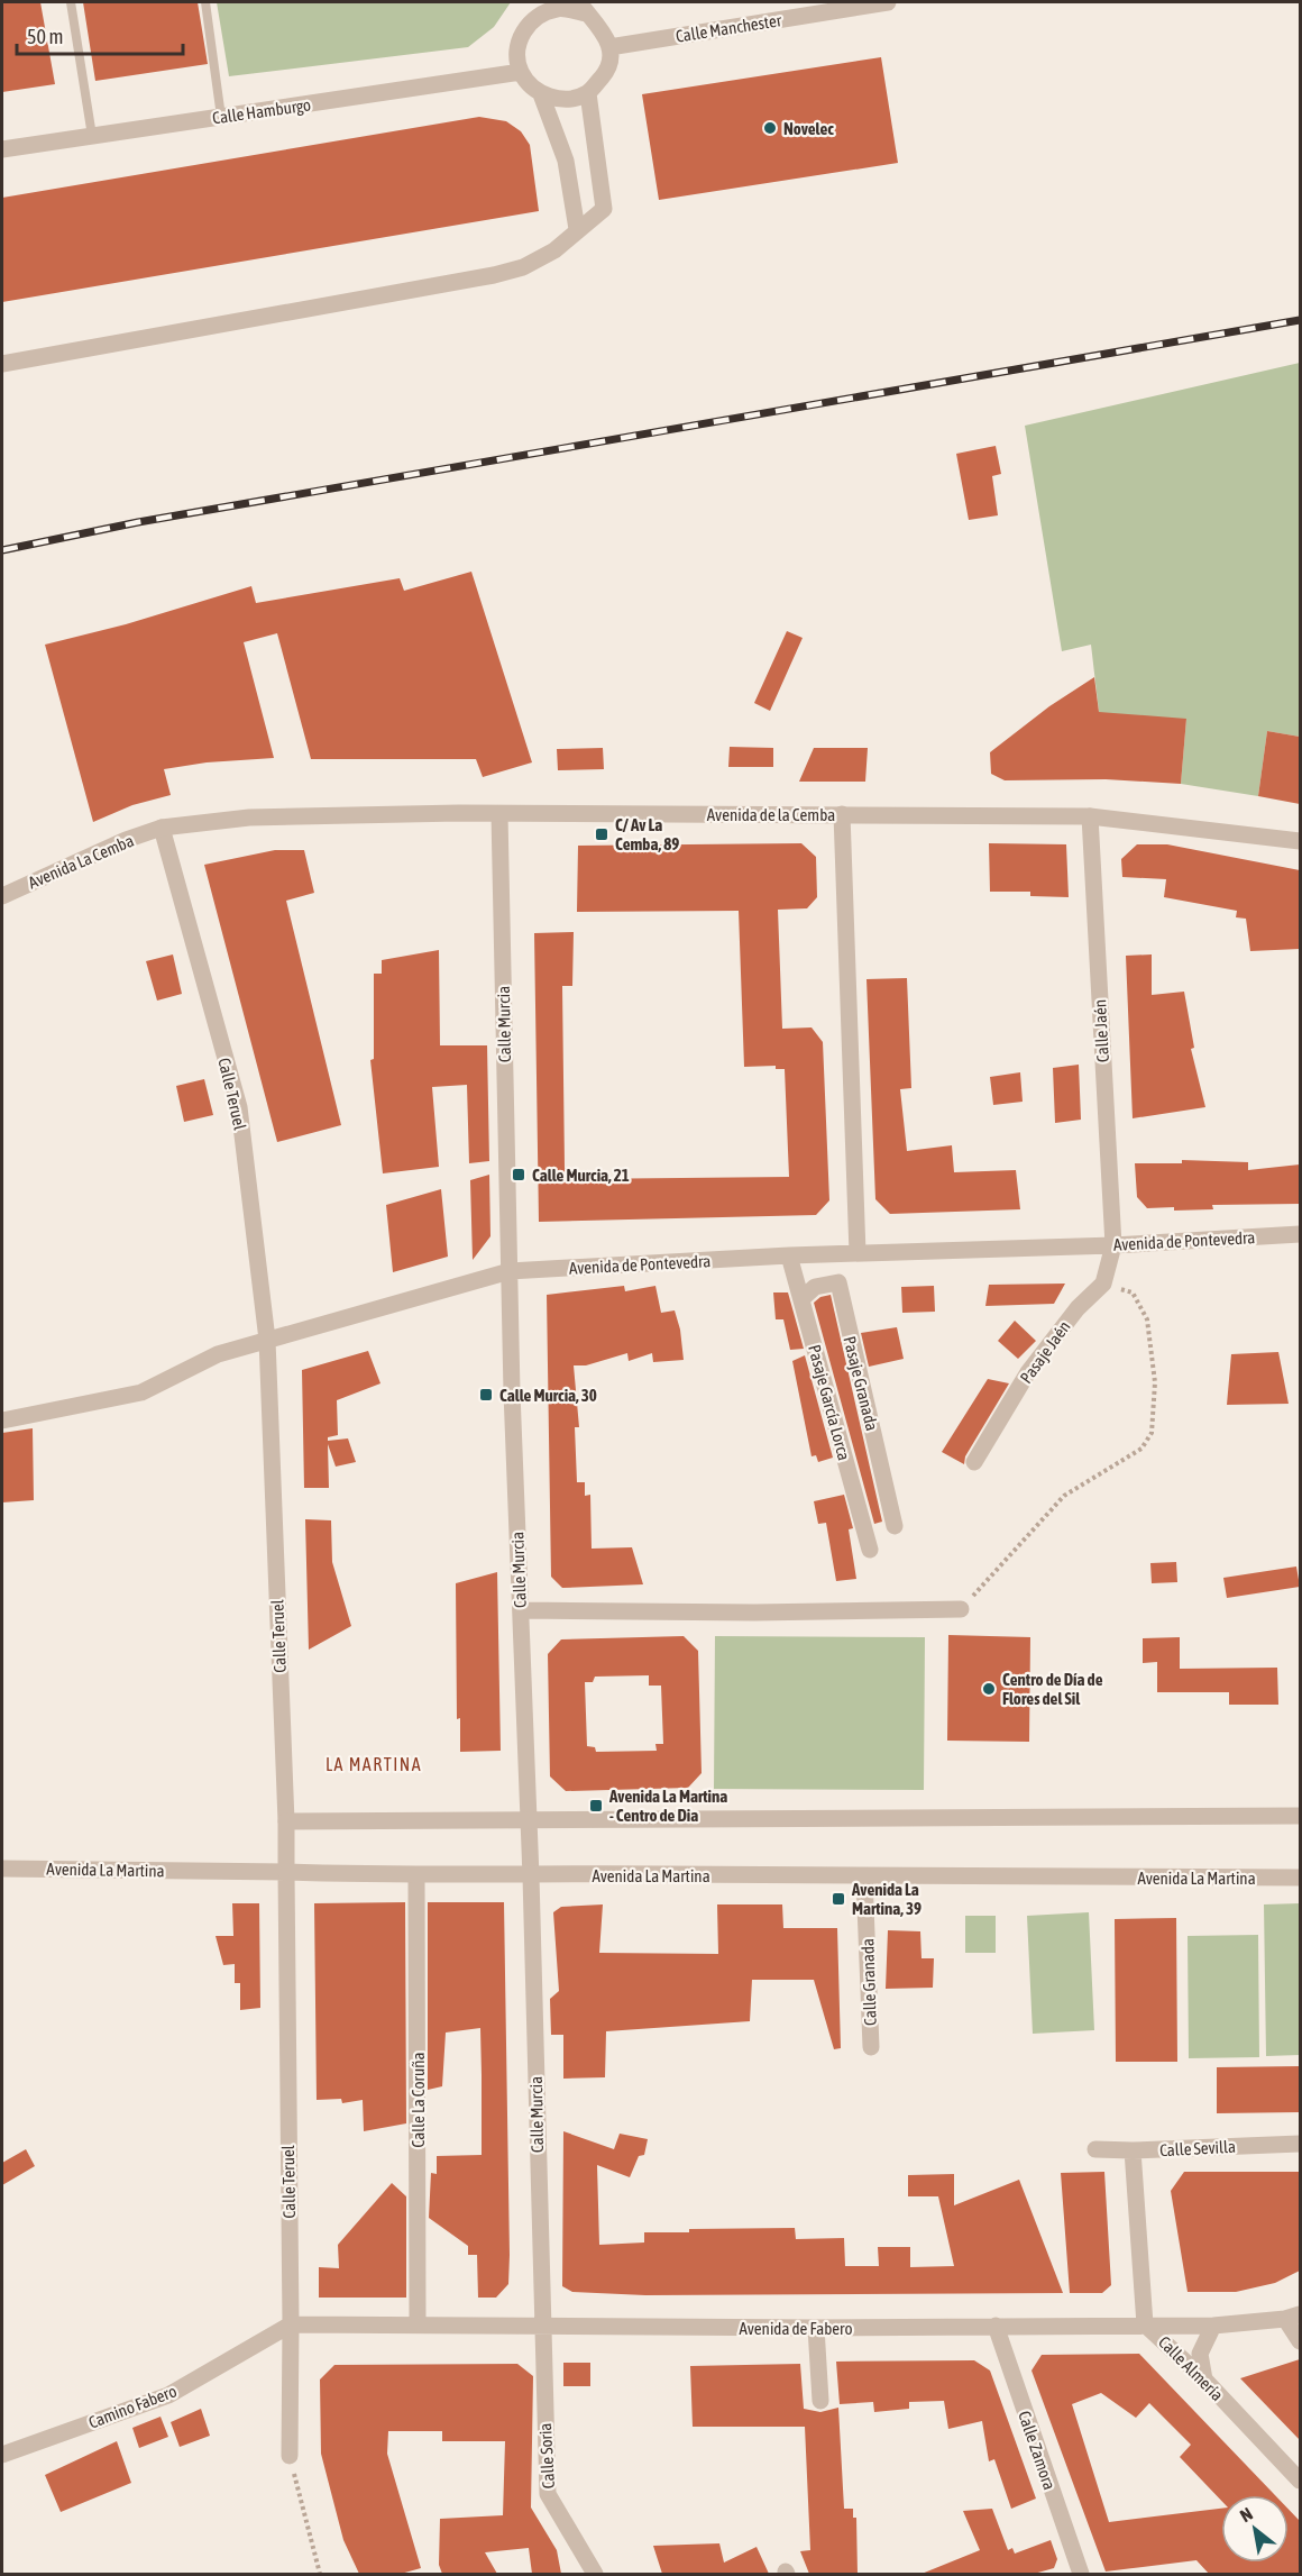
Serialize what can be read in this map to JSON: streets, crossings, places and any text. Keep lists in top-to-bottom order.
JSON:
{
  "streets": {
    "street": [
      "Calle Manchester",
      "Calle Hamburgo",
      "Avenida de la Cemba",
      "Avenida La Cemba",
      "Calle Murcia",
      "Calle Jaén",
      "Calle Teruel",
      "Avenida de Pontevedra",
      "Pasaje Jaén",
      "Pasaje Granada",
      "Pasaje García Lorca",
      "Avenida La Martina",
      "Calle Granada",
      "Calle La Coruña",
      "Calle Sevilla",
      "Avenida de Fabero",
      "Calle Almería",
      "Camino Fabero",
      "Calle Zamora",
      "Calle Soria"
    ]
  },
  "crossings": [
    ["Calle Manchester", "Calle Hamburgo"],
    ["Avenida de la Cemba", "Avenida La Cemba"],
    ["Avenida de la Cemba", "Calle Murcia"],
    ["Avenida de la Cemba", "Calle Jaén"],
    ["Avenida de la Cemba", "Calle Teruel"],
    ["Avenida La Cemba", "Calle Teruel"],
    ["Calle Murcia", "Avenida de Pontevedra"],
    ["Calle Murcia", "Avenida La Martina"],
    ["Calle Murcia", "Avenida de Fabero"],
    ["Calle Murcia", "Calle Soria"],
    ["Calle Jaén", "Avenida de Pontevedra"],
    ["Calle Teruel", "Avenida de Pontevedra"],
    ["Calle Teruel", "Avenida La Martina"],
    ["Calle Teruel", "Avenida de Fabero"],
    ["Calle Teruel", "Camino Fabero"],
    ["Avenida de Pontevedra", "Pasaje García Lorca"],
    ["Pasaje Granada", "Pasaje García Lorca"],
    ["Avenida La Martina", "Calle Granada"],
    ["Avenida La Martina", "Calle La Coruña"],
    ["Calle La Coruña", "Avenida de Fabero"],
    ["Calle Sevilla", "Calle Almería"],
    ["Avenida de Fabero", "Calle Almería"],
    ["Avenida de Fabero", "Camino Fabero"],
    ["Avenida de Fabero", "Calle Zamora"],
    ["Avenida de Fabero", "Calle Soria"]
  ],
  "districts": ["LA MARTINA"],
  "places": {
    "other": ["Novelec", "Centro de Día de Flores del Sil"],
    "transit": [
      "C/ Av La Cemba, 89",
      "Calle Murcia, 21",
      "Calle Murcia, 30",
      "Avenida La Martina - Centro de Dia",
      "Avenida La Martina, 39"
    ]
  },
  "scale_bar": "50 m",
  "north": "top left"
}
